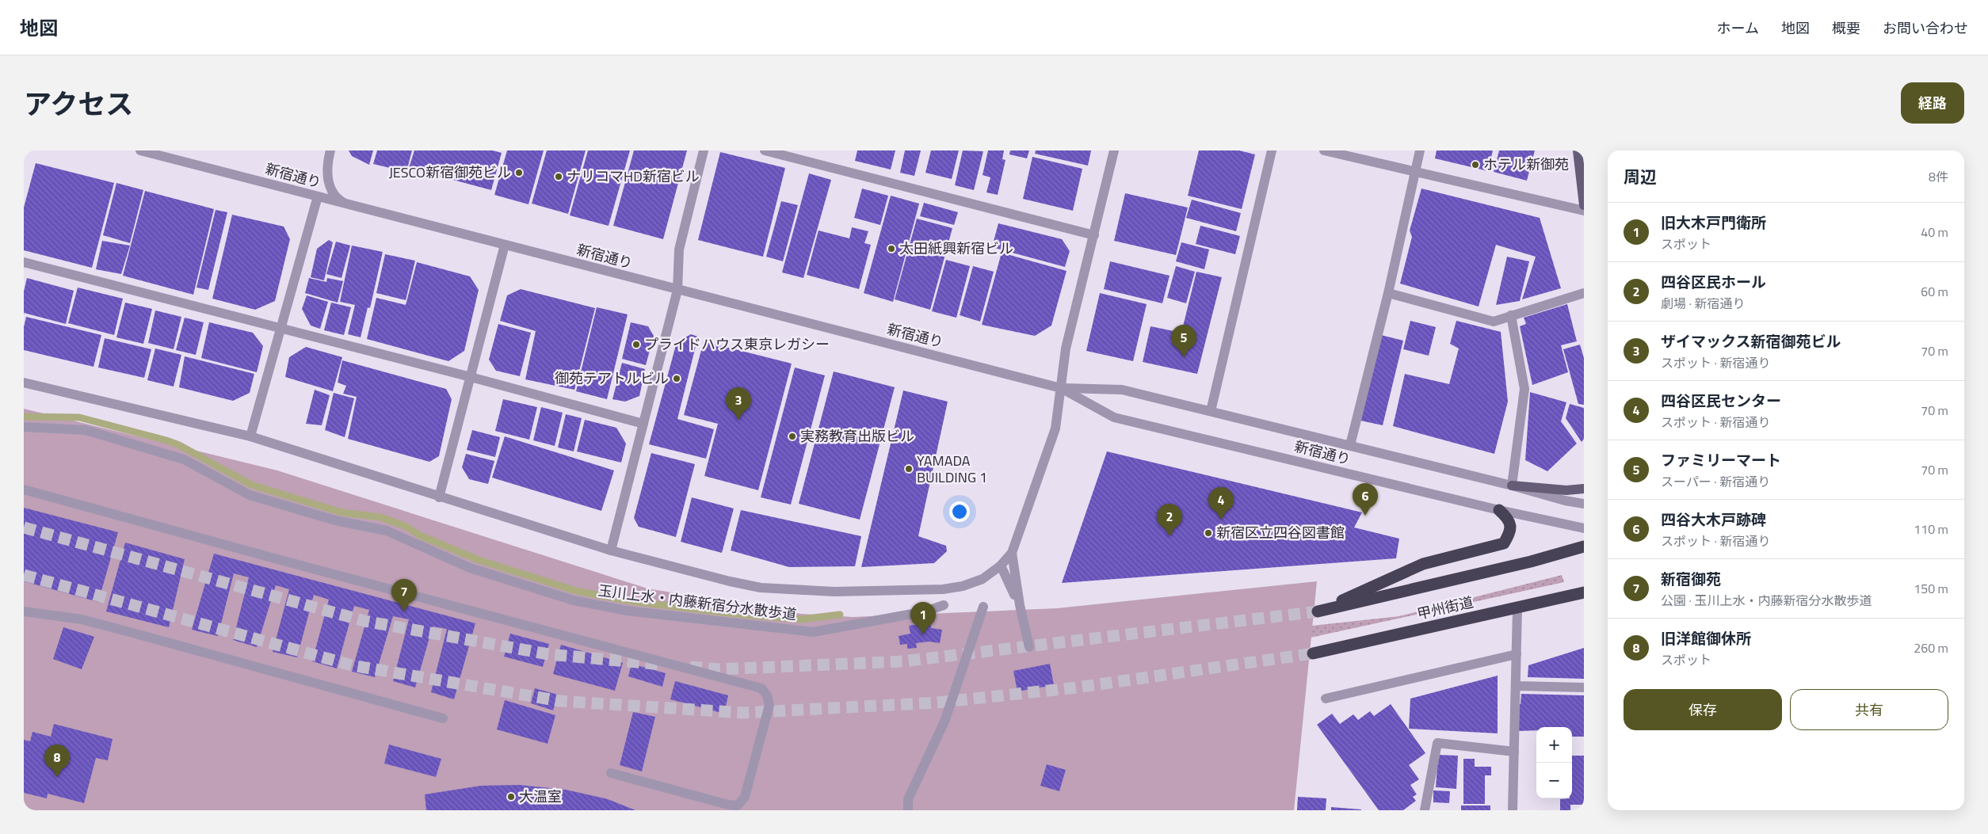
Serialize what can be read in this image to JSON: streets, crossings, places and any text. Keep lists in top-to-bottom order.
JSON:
{
  "streets": {
    "highway": ["甲州街道"],
    "street": ["新宿通り", "玉川上水・内藤新宿分水散歩道"]
  },
  "crossings": [
    ["新宿通り", "甲州街道"]
  ],
  "places": [
    "ホテル新御苑",
    "JESCO新宿御苑ビル",
    "ナリコマHD新宿ビル",
    "太田紙興新宿ビル",
    "プライドハウス東京レガシー",
    "御苑テアトルビル",
    "実務教育出版ビル",
    "YAMADA BUILDING 1",
    "新宿区立四谷図書館",
    "大温室"
  ],
  "page": {
    "header": "地図",
    "nav": [
      "ホーム",
      "地図",
      "概要",
      "お問い合わせ"
    ],
    "title": "アクセス",
    "buttons": [
      "経路",
      ["保存", "共有"]
    ],
    "heading": ["周辺", "8件"],
    "list": [
      {
        "mark": "1",
        "name": "旧大木戸門衛所",
        "note": "スポット",
        "value": "40 m"
      },
      {
        "mark": "2",
        "name": "四谷区民ホール",
        "note": "劇場 · 新宿通り",
        "value": "60 m"
      },
      {
        "mark": "3",
        "name": "ザイマックス新宿御苑ビル",
        "note": "スポット · 新宿通り",
        "value": "70 m"
      },
      {
        "mark": "4",
        "name": "四谷区民センター",
        "note": "スポット · 新宿通り",
        "value": "70 m"
      },
      {
        "mark": "5",
        "name": "ファミリーマート",
        "note": "スーパー · 新宿通り",
        "value": "70 m"
      },
      {
        "mark": "6",
        "name": "四谷大木戸跡碑",
        "note": "スポット · 新宿通り",
        "value": "110 m"
      },
      {
        "mark": "7",
        "name": "新宿御苑",
        "note": "公園 · 玉川上水・内藤新宿分水散歩道",
        "value": "150 m"
      },
      {
        "mark": "8",
        "name": "旧洋館御休所",
        "note": "スポット",
        "value": "260 m"
      }
    ],
    "pins": [
      "5",
      "3",
      "6",
      "4",
      "2",
      "7",
      "1",
      "8"
    ],
    "map_buttons": ["+", "−"]
  }
}
